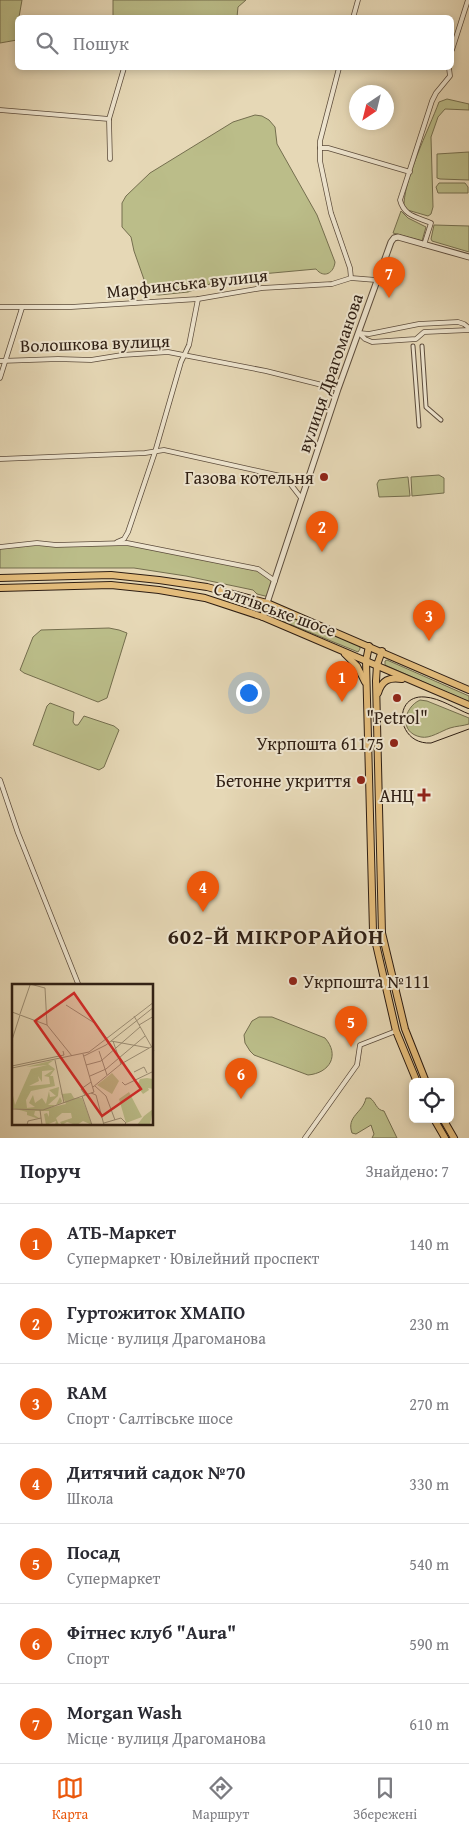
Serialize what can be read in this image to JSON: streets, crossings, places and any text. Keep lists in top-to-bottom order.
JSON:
{
  "streets": {
    "main road": ["Салтівське шосе"],
    "street": ["Марфинська вулиця", "Волошкова вулиця", "вулиця Драгоманова"]
  },
  "crossings": [
    ["Марфинська вулиця", "вулиця Драгоманова"],
    ["Волошкова вулиця", "вулиця Драгоманова"],
    ["вулиця Драгоманова", "Салтівське шосе"]
  ],
  "districts": ["602-Й МІКРОРАЙОН"],
  "places": {
    "other": [
      "Газова котельня",
      "\"Petrol\"",
      "Укрпошта 61175",
      "Бетонне укриття",
      "Укрпошта №111"
    ],
    "health": ["АНЦ"]
  },
  "north": "bottom left",
  "page": {
    "search": "Пошук",
    "pins": [
      "7",
      "2",
      "3",
      "1",
      "4",
      "5",
      "6"
    ],
    "heading": ["Поруч", "Знайдено: 7"],
    "list": [
      {
        "mark": "1",
        "name": "АТБ-Маркет",
        "note": "Супермаркет · Ювілейний проспект",
        "value": "140 m"
      },
      {
        "mark": "2",
        "name": "Гуртожиток ХМАПО",
        "note": "Місце · вулиця Драгоманова",
        "value": "230 m"
      },
      {
        "mark": "3",
        "name": "RAM",
        "note": "Спорт · Салтівське шосе",
        "value": "270 m"
      },
      {
        "mark": "4",
        "name": "Дитячий садок №70",
        "note": "Школа",
        "value": "330 m"
      },
      {
        "mark": "5",
        "name": "Посад",
        "note": "Супермаркет",
        "value": "540 m"
      },
      {
        "mark": "6",
        "name": "Фітнес клуб \"Aura\"",
        "note": "Спорт",
        "value": "590 m"
      },
      {
        "mark": "7",
        "name": "Morgan Wash",
        "note": "Місце · вулиця Драгоманова",
        "value": "610 m"
      }
    ],
    "nav": ["Карта", "Маршрут", "Збережені"]
  }
}
